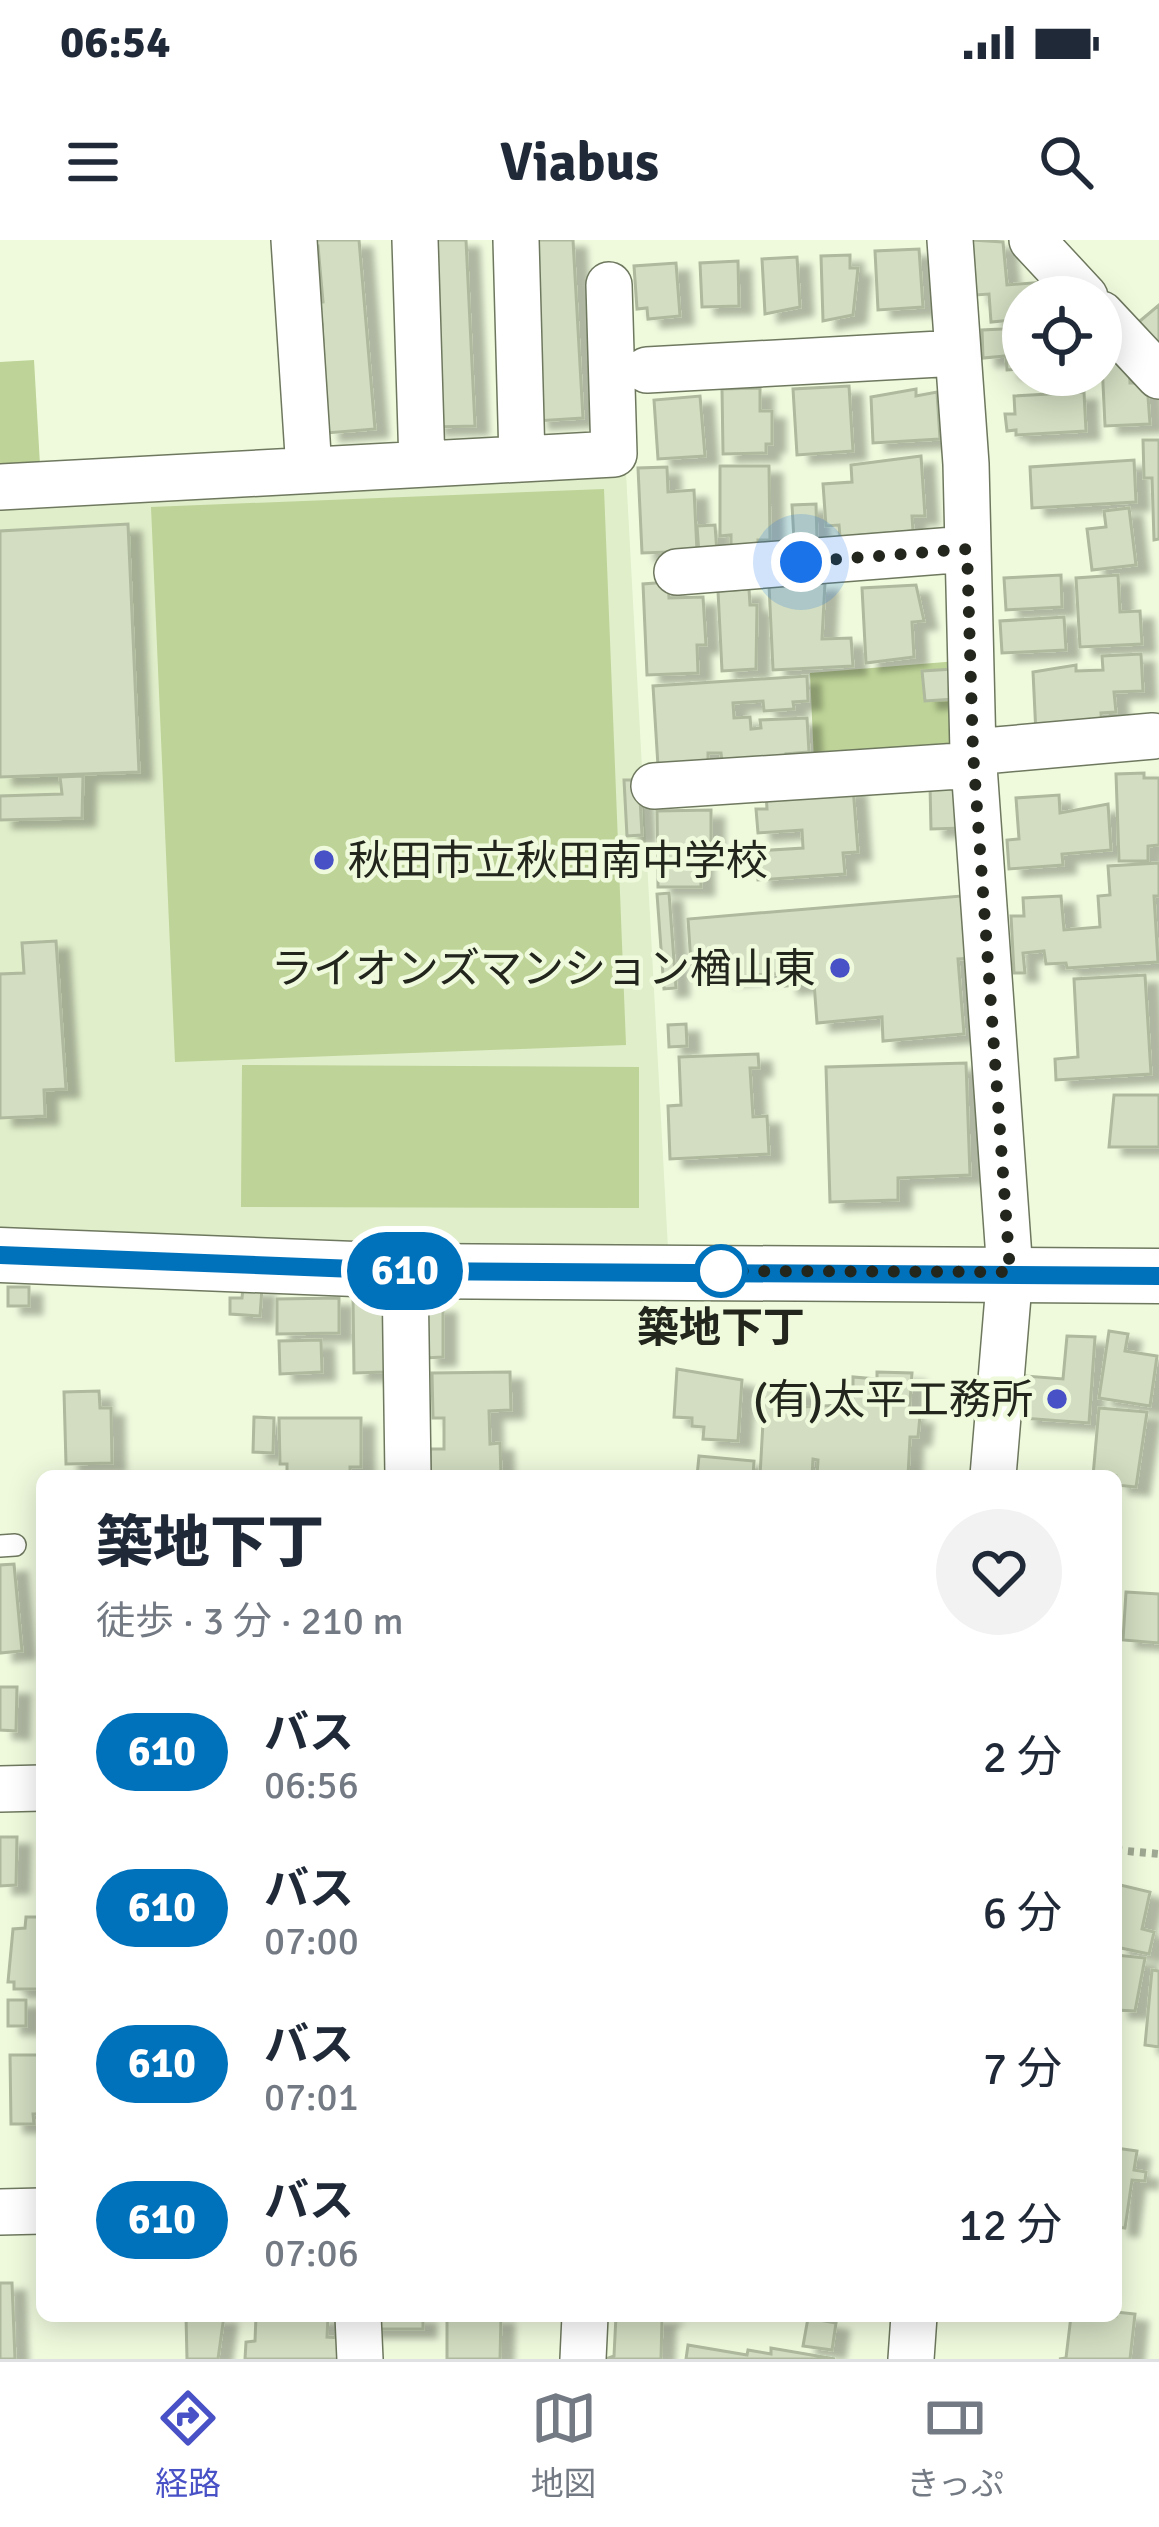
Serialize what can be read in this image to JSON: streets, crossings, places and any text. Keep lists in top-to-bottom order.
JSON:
{
  "places": [
    "秋田市立秋田南中学校",
    "ライオンズマンション楢山東",
    "築地下丁",
    "(有)太平工務所"
  ],
  "lines": ["bus line 610"],
  "page": {
    "status": "06:54",
    "header": "Viabus",
    "on_map": "610",
    "heading": ["築地下丁", "徒歩 · 3 分 · 210 m"],
    "list": [
      {
        "mark": "610",
        "name": "バス",
        "note": "06:56",
        "value": "2 分"
      },
      {
        "mark": "610",
        "name": "バス",
        "note": "07:00",
        "value": "6 分"
      },
      {
        "mark": "610",
        "name": "バス",
        "note": "07:01",
        "value": "7 分"
      },
      {
        "mark": "610",
        "name": "バス",
        "note": "07:06",
        "value": "12 分"
      }
    ],
    "tabs": ["経路", "地図", "きっぷ"]
  }
}
